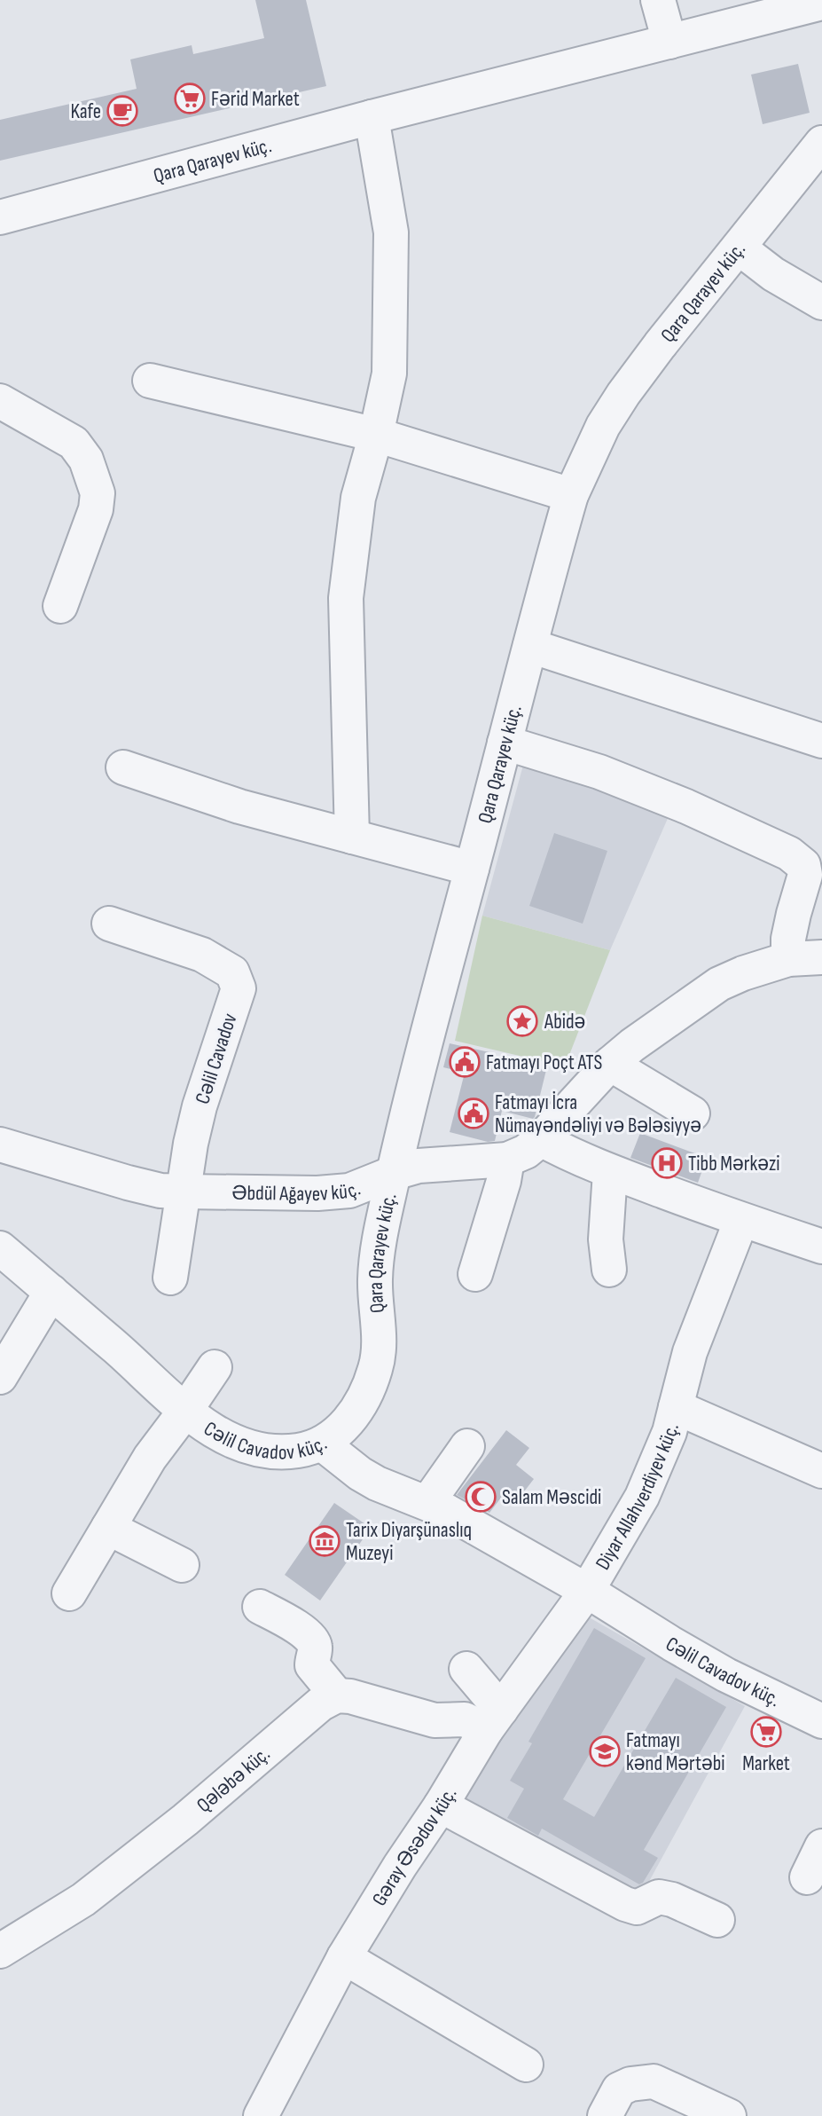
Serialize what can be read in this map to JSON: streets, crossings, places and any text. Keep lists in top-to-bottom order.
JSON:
{
  "streets": {
    "street": [
      "Qara Qarayev küç.",
      "Cəlil Cavadov",
      "Əbdül Ağayev küç.",
      "Cəlil Cavadov küç.",
      "Diyar Allahverdiyev küç.",
      "Qələbə küç.",
      "Gəray Əsədov küç."
    ]
  },
  "crossings": [
    ["Qara Qarayev küç.", "Əbdül Ağayev küç."],
    ["Qara Qarayev küç.", "Cəlil Cavadov küç."],
    ["Cəlil Cavadov", "Əbdül Ağayev küç."],
    ["Cəlil Cavadov küç.", "Diyar Allahverdiyev küç."],
    ["Cəlil Cavadov küç.", "Gəray Əsədov küç."],
    ["Diyar Allahverdiyev küç.", "Gəray Əsədov küç."]
  ],
  "places": {
    "supermarket": ["Fərid Market", "Market"],
    "cafe": ["Kafe"],
    "place": ["Abidə"],
    "public building": ["Fatmayı Poçt ATS", "Fatmayı İcra Nümayəndəliyi və Bələsiyyə"],
    "hospital": ["Tibb Mərkəzi"],
    "mosque": ["Salam Məscidi"],
    "museum": ["Tarix Diyarşünaslıq Muzeyi"],
    "school or university": ["Fatmayı kənd Mərtəbi"]
  }
}
